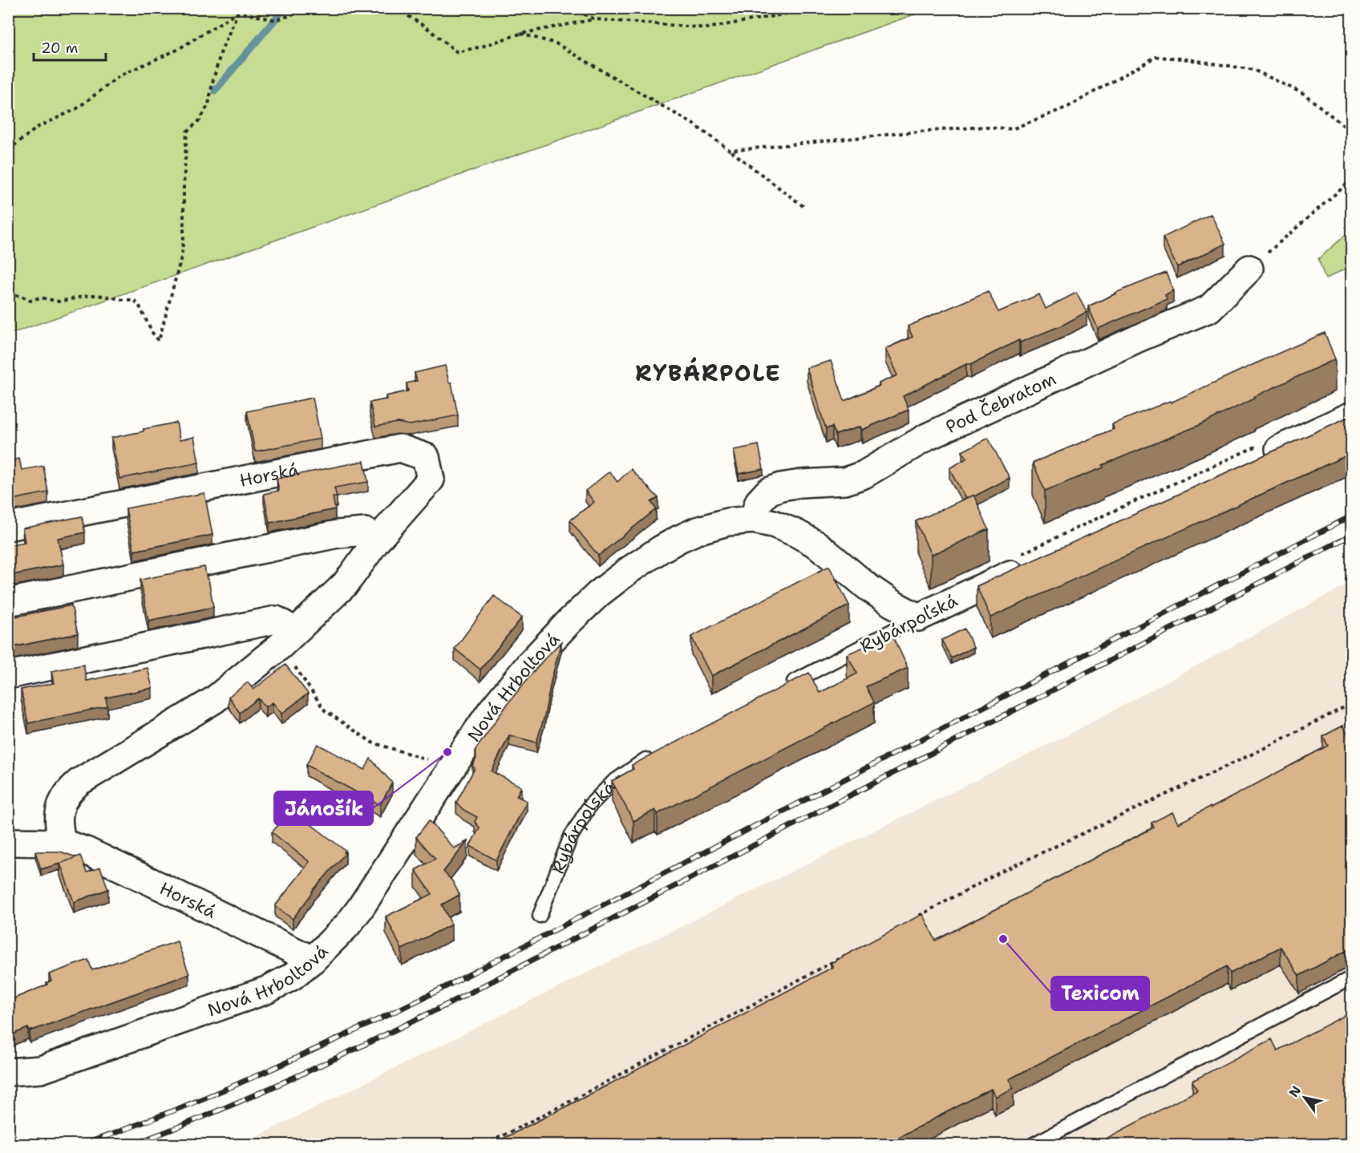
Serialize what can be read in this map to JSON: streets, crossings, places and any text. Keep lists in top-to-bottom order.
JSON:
{
  "streets": {
    "street": [
      "Pod Čebratom",
      "Horská",
      "Rybárpoľská",
      "Nová Hrboltová"
    ]
  },
  "crossings": [
    ["Pod Čebratom", "Nová Hrboltová"],
    ["Horská", "Nová Hrboltová"],
    ["Rybárpoľská", "Nová Hrboltová"]
  ],
  "districts": ["RYBÁRPOLE"],
  "places": ["Jánošík", "Texicom"],
  "scale_bar": "20 m",
  "north": "top left"
}
